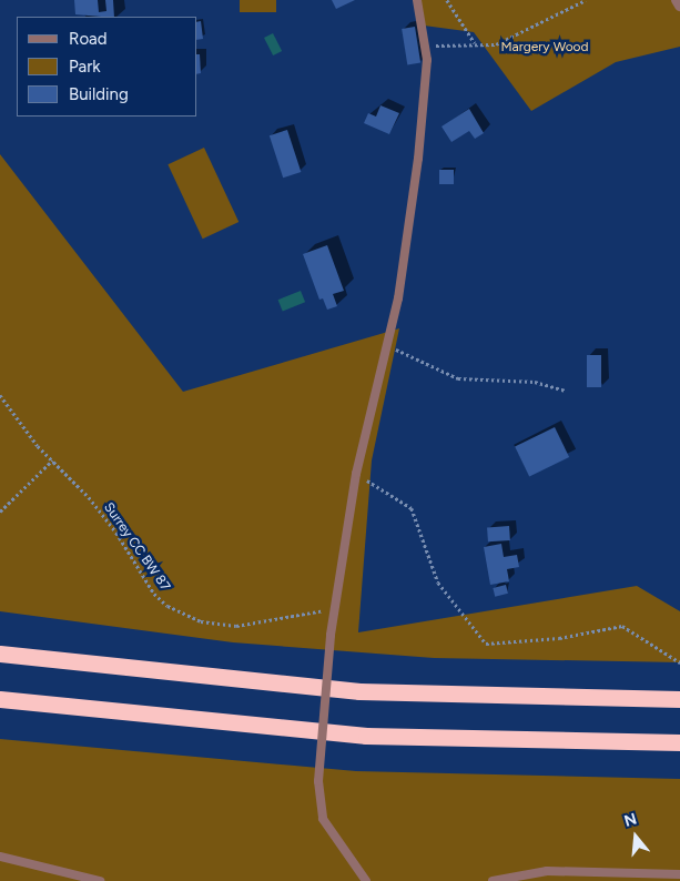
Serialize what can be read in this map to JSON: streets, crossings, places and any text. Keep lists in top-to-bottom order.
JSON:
{
  "streets": {
    "path": ["Surrey CC BW 87"]
  },
  "parks": ["Margery Wood"],
  "legend": ["Road", "Park", "Building"],
  "north": "top"
}
